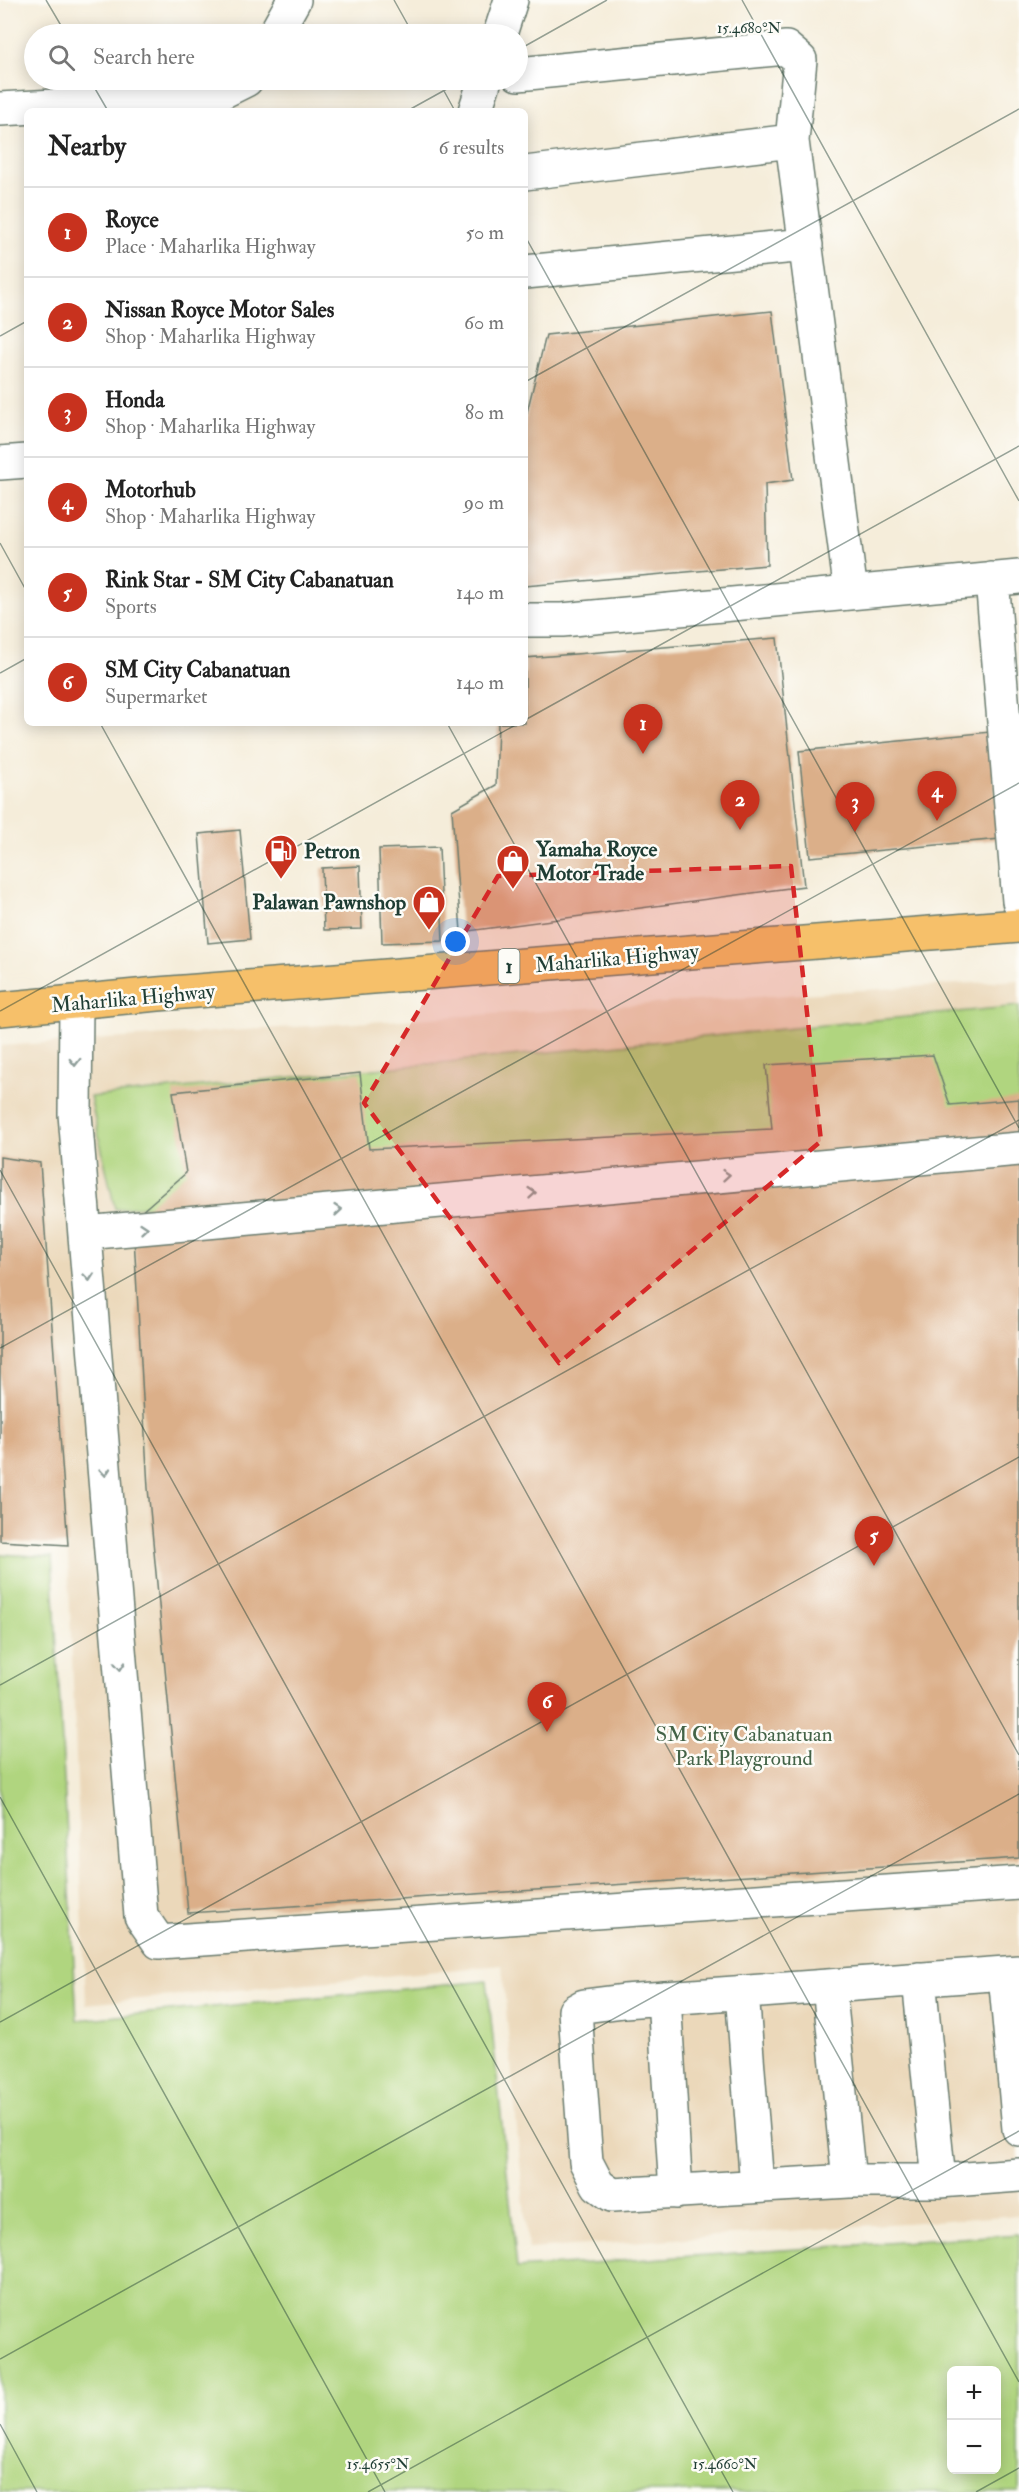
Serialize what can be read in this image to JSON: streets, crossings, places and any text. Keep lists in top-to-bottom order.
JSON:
{
  "streets": {
    "main road": ["Maharlika Highway", "1"]
  },
  "parks": ["SM City Cabanatuan Park Playground"],
  "places": {
    "fuel station": ["Petron"],
    "shop": ["Yamaha Royce Motor Trade", "Palawan Pawnshop"]
  },
  "page": {
    "search": "Search here",
    "heading": ["Nearby", "6 results"],
    "list": [
      {
        "mark": "1",
        "name": "Royce",
        "note": "Place · Maharlika Highway",
        "value": "50 m"
      },
      {
        "mark": "2",
        "name": "Nissan Royce Motor Sales",
        "note": "Shop · Maharlika Highway",
        "value": "60 m"
      },
      {
        "mark": "3",
        "name": "Honda",
        "note": "Shop · Maharlika Highway",
        "value": "80 m"
      },
      {
        "mark": "4",
        "name": "Motorhub",
        "note": "Shop · Maharlika Highway",
        "value": "90 m"
      },
      {
        "mark": "5",
        "name": "Rink Star - SM City Cabanatuan",
        "note": "Sports",
        "value": "140 m"
      },
      {
        "mark": "6",
        "name": "SM City Cabanatuan",
        "note": "Supermarket",
        "value": "140 m"
      }
    ],
    "pins": [
      "1",
      "4",
      "2",
      "3",
      "5",
      "6"
    ],
    "map_buttons": ["+", "−"]
  },
  "coordinates": ["15.4680°N", "15.4655°N", "15.4660°N"]
}
